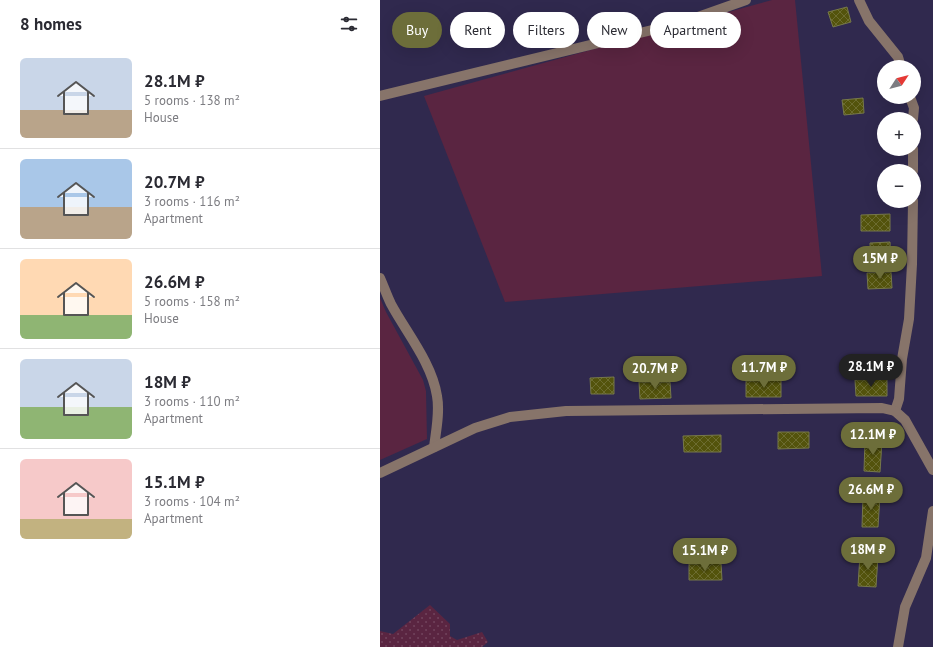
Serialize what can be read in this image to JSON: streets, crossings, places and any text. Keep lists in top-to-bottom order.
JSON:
{
  "north": "top right",
  "page": {
    "heading": "8 homes",
    "chip": [
      "Buy",
      "Rent",
      "Filters",
      "New",
      "Apartment"
    ],
    "list": [
      {
        "name": "28.1M ₽",
        "note": "5 rooms · 138 m² · House"
      },
      {
        "name": "20.7M ₽",
        "note": "3 rooms · 116 m² · Apartment"
      },
      {
        "name": "26.6M ₽",
        "note": "5 rooms · 158 m² · House"
      },
      {
        "name": "18M ₽",
        "note": "3 rooms · 110 m² · Apartment"
      },
      {
        "name": "15.1M ₽",
        "note": "3 rooms · 104 m² · Apartment"
      }
    ],
    "map_buttons": ["+", "−"],
    "price": [
      "15M ₽",
      "28.1M ₽",
      "11.7M ₽",
      "20.7M ₽",
      "12.1M ₽",
      "26.6M ₽",
      "18M ₽",
      "15.1M ₽"
    ]
  }
}
